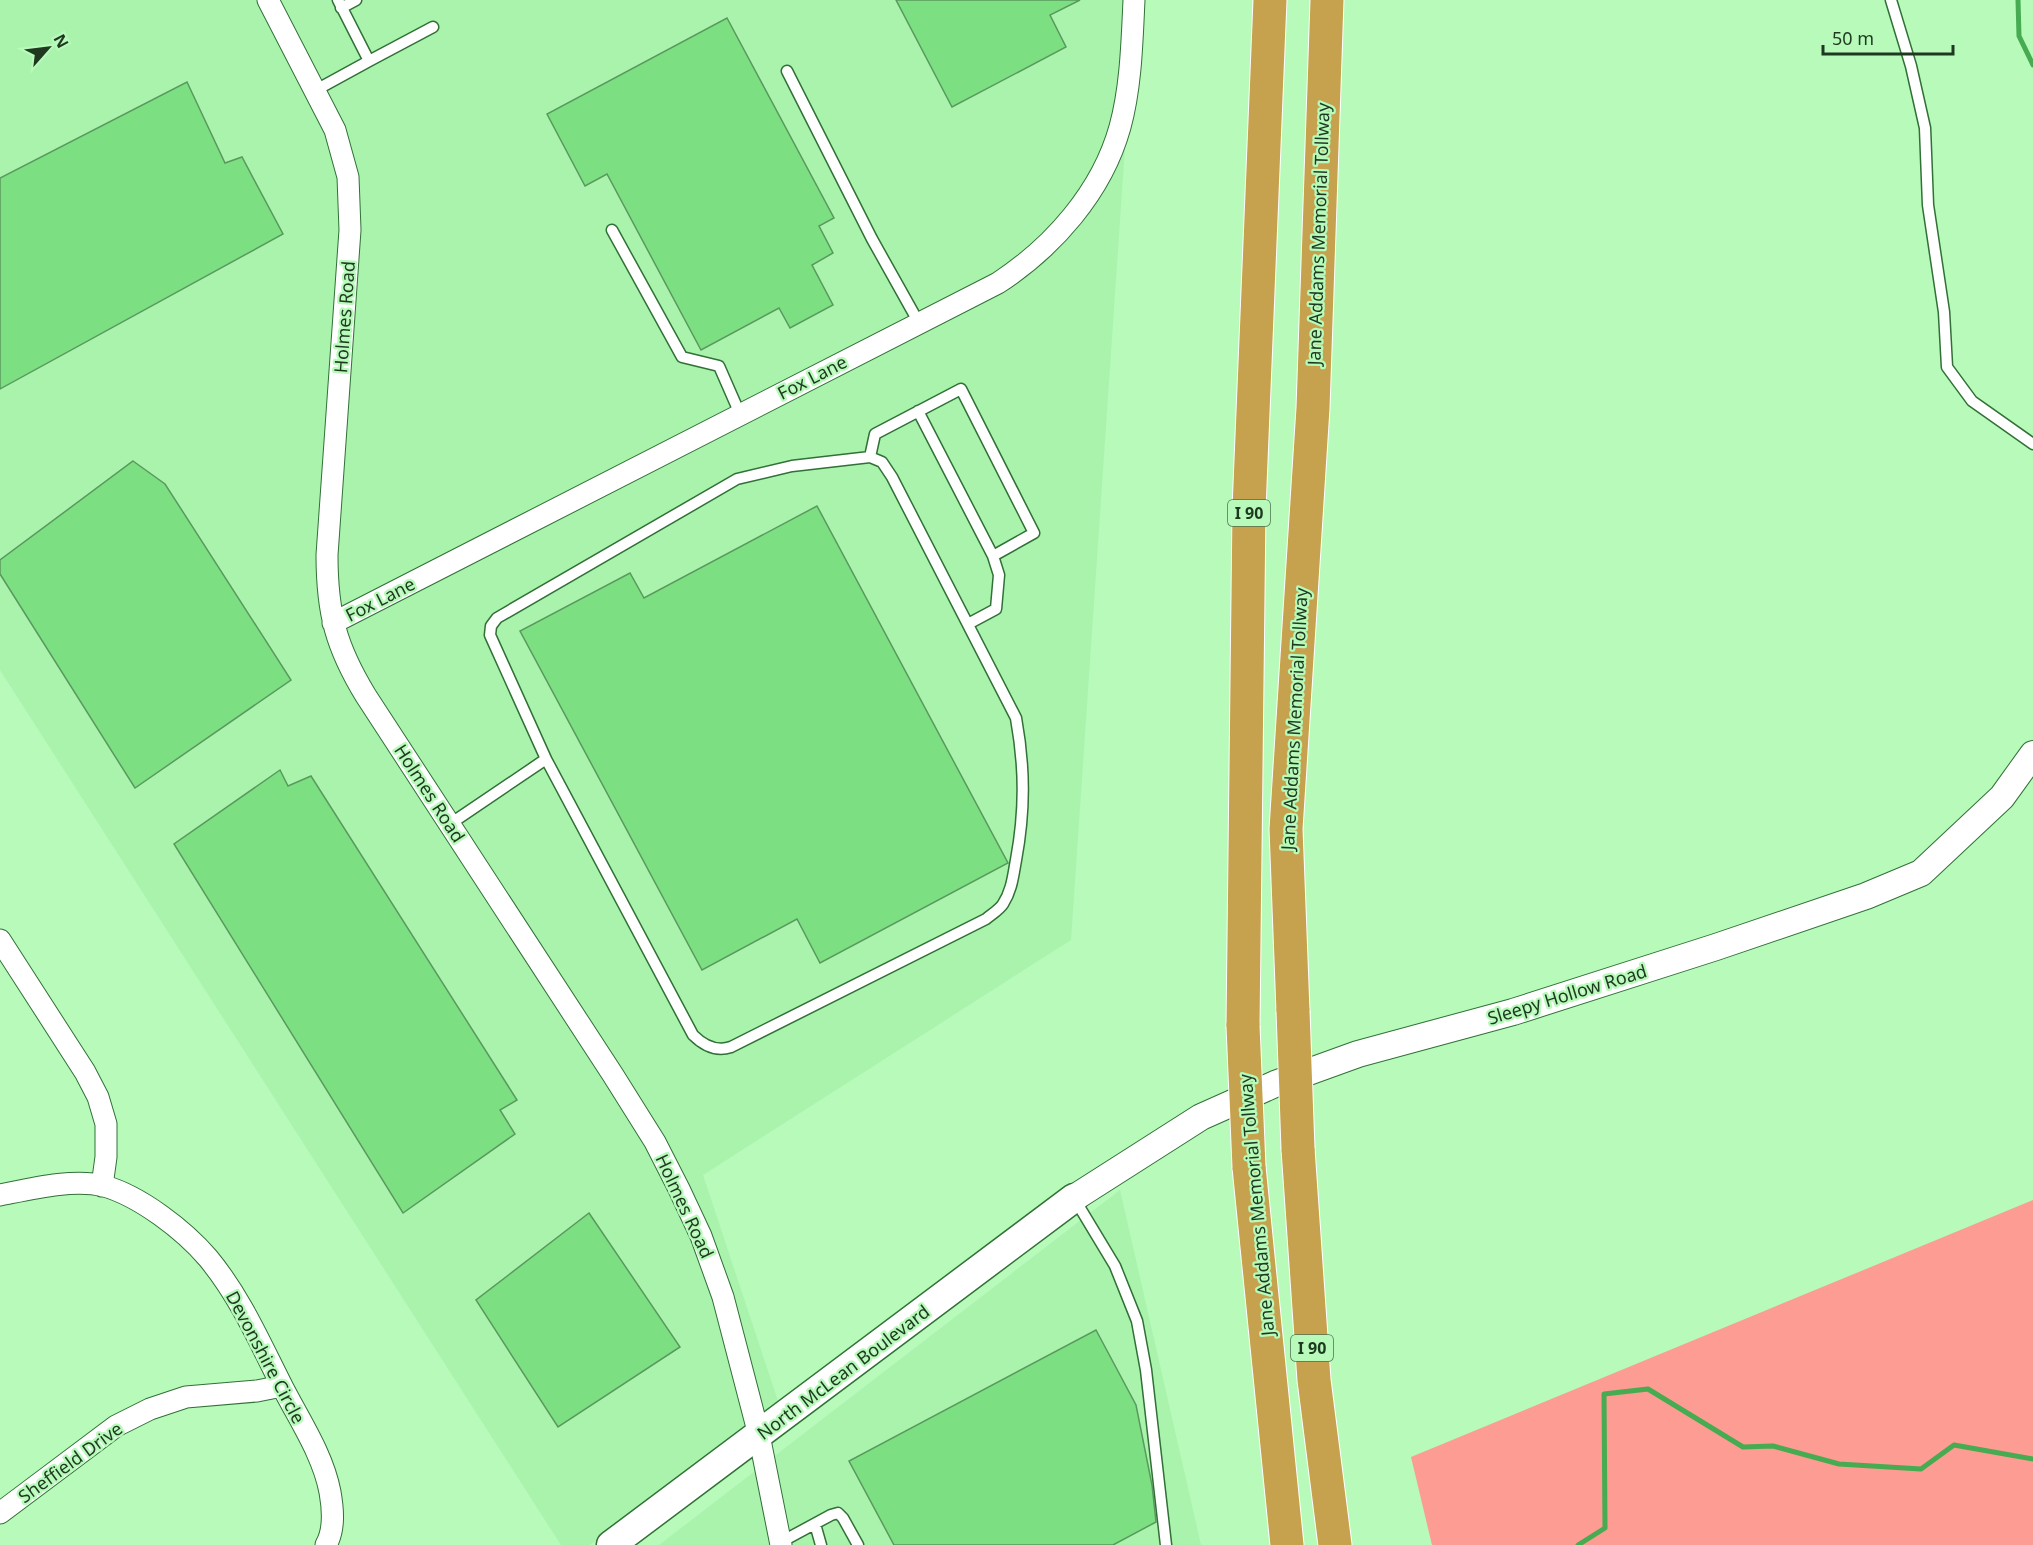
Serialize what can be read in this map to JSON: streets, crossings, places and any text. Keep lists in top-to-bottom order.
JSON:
{
  "streets": {
    "highway": ["Jane Addams Memorial Tollway", "I 90"],
    "main road": ["North McLean Boulevard"],
    "street": [
      "Holmes Road",
      "Fox Lane",
      "Sleepy Hollow Road",
      "Devonshire Circle",
      "Sheffield Drive"
    ]
  },
  "crossings": [
    ["Holmes Road", "Fox Lane"],
    ["Holmes Road", "North McLean Boulevard"],
    ["Sleepy Hollow Road", "North McLean Boulevard"],
    ["Devonshire Circle", "Sheffield Drive"]
  ],
  "scale_bar": "50 m",
  "north": "top right"
}
